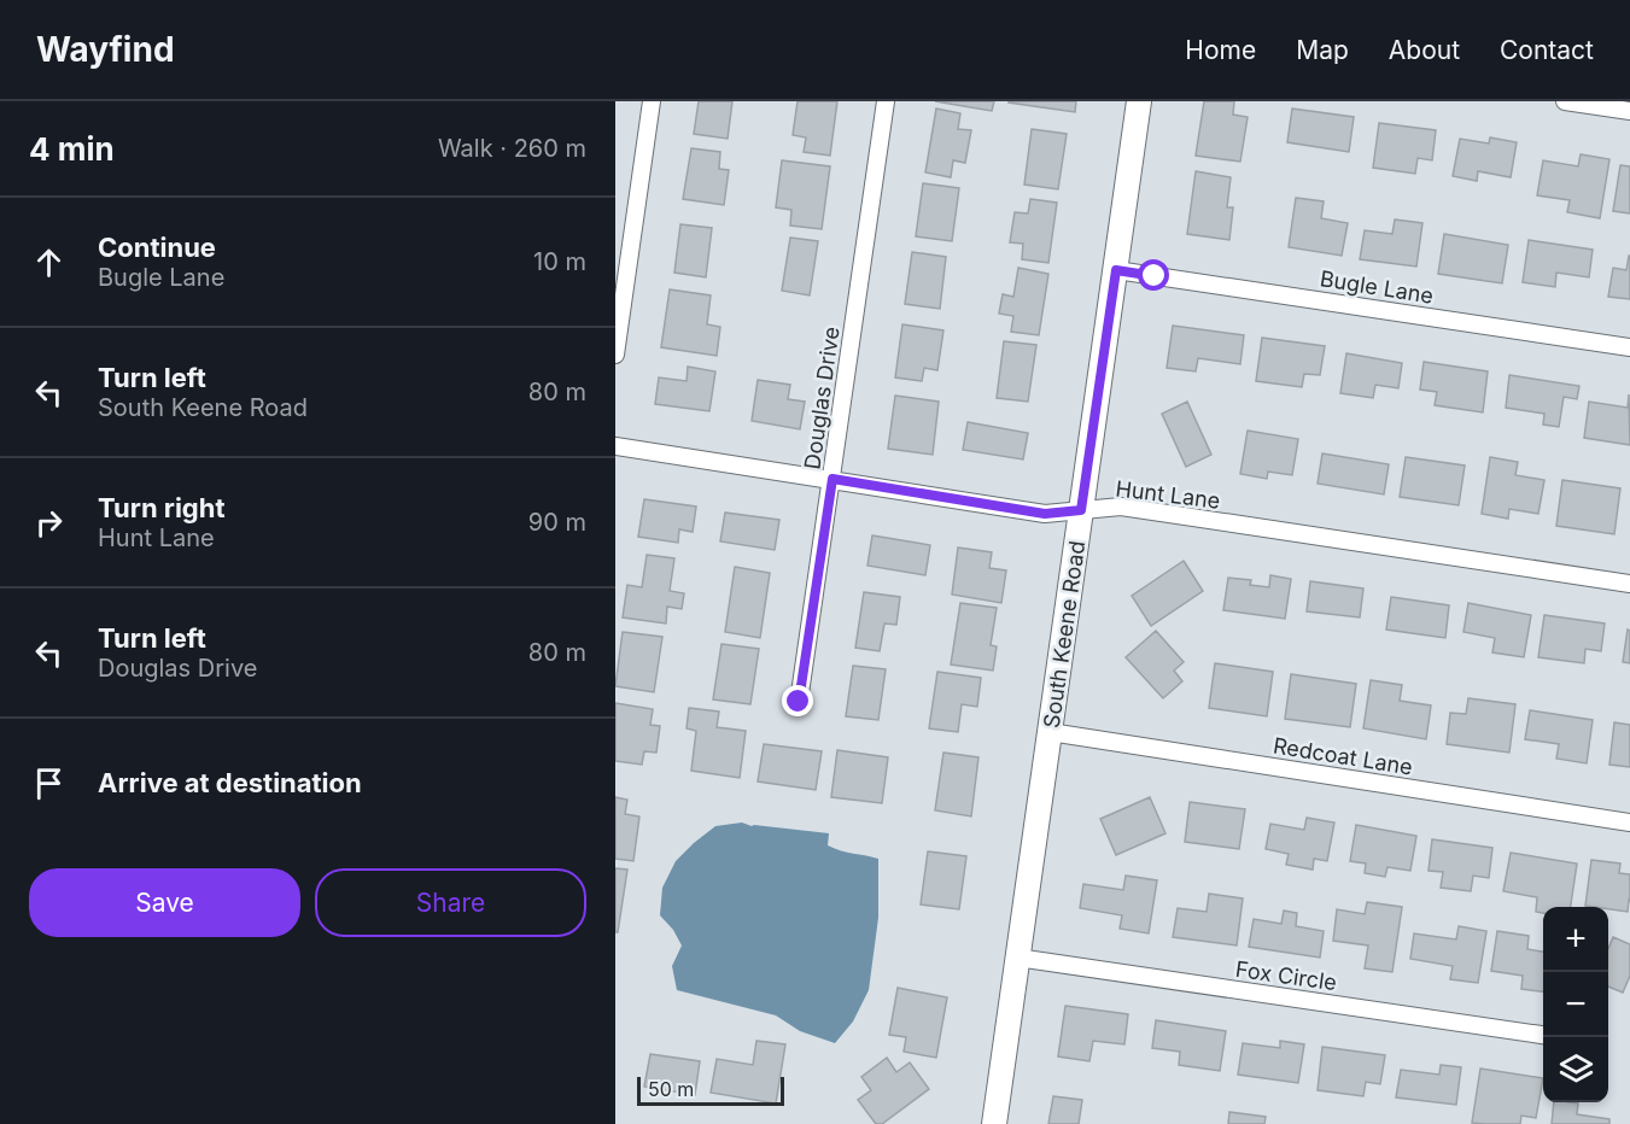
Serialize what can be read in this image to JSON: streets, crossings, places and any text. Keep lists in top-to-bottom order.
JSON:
{
  "streets": {
    "main road": ["South Keene Road"],
    "street": [
      "Bugle Lane",
      "Douglas Drive",
      "Hunt Lane",
      "Redcoat Lane",
      "Fox Circle"
    ]
  },
  "crossings": [
    ["Bugle Lane", "South Keene Road"],
    ["Douglas Drive", "Hunt Lane"],
    ["Hunt Lane", "South Keene Road"],
    ["South Keene Road", "Redcoat Lane"],
    ["South Keene Road", "Fox Circle"]
  ],
  "scale_bar": "50 m",
  "page": {
    "header": "Wayfind",
    "nav": [
      "Home",
      "Map",
      "About",
      "Contact"
    ],
    "heading": ["4 min", "Walk · 260 m"],
    "list": [
      ["Continue", "Bugle Lane", "10 m"],
      ["Turn left", "South Keene Road", "80 m"],
      ["Turn right", "Hunt Lane", "90 m"],
      ["Turn left", "Douglas Drive", "80 m"],
      "Arrive at destination"
    ],
    "buttons": ["Save", "Share"],
    "map_buttons": ["+", "−"],
    "scale": "50 m"
  }
}
